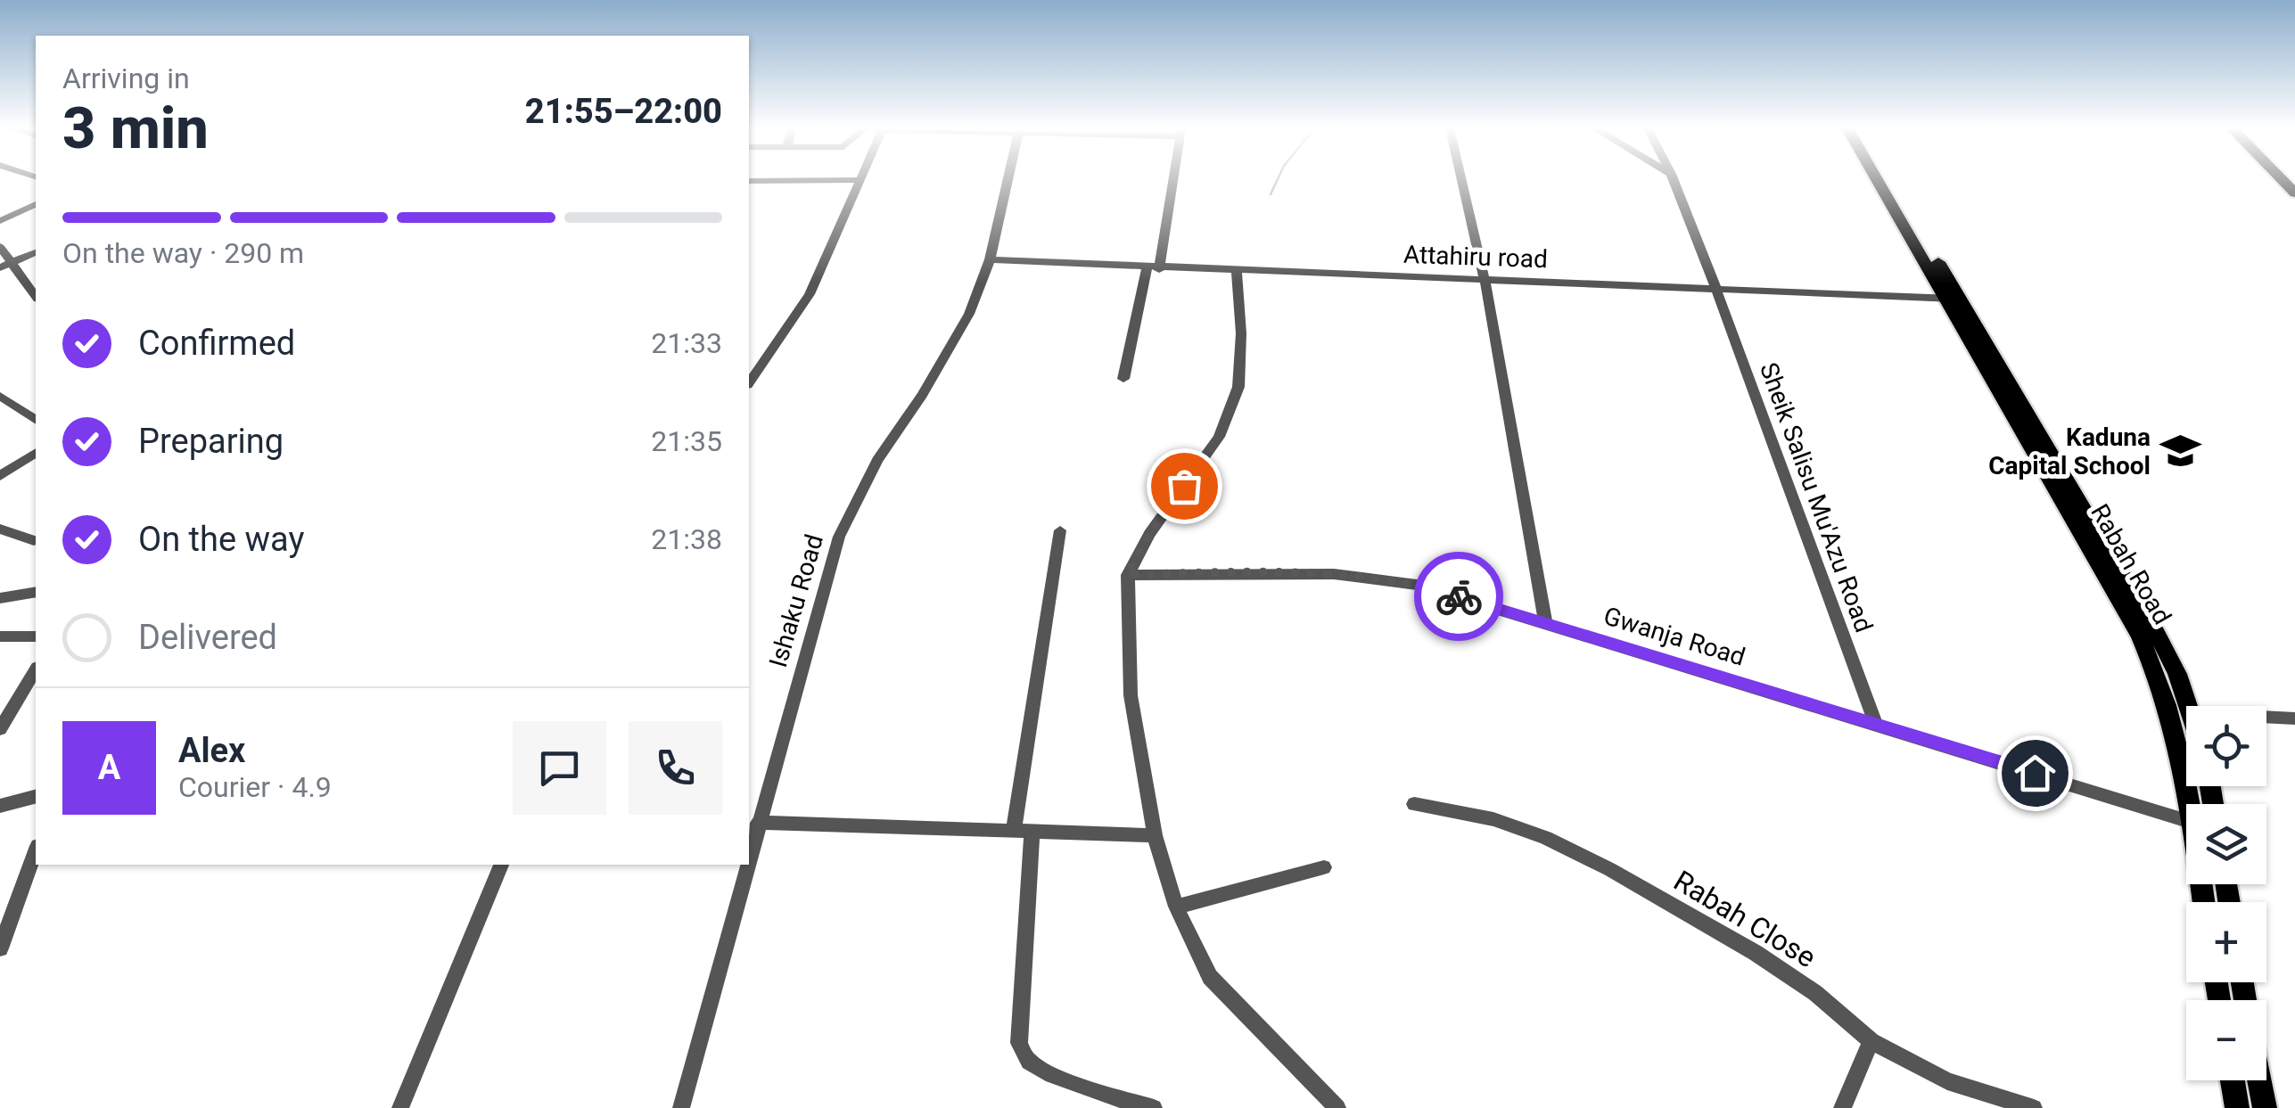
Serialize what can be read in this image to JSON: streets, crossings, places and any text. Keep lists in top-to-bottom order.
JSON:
{
  "streets": {
    "main road": ["Rabah Road"],
    "street": [
      "Attahiru road",
      "Sheik Salisu Mu'Azu Road",
      "Ishaku Road",
      "Gwanja Road",
      "Rabah Close"
    ]
  },
  "crossings": [
    ["Attahiru road", "Sheik Salisu Mu'Azu Road"],
    ["Attahiru road", "Rabah Road"],
    ["Attahiru road", "Ishaku Road"],
    ["Sheik Salisu Mu'Azu Road", "Gwanja Road"]
  ],
  "places": {
    "school or university": ["Kaduna Capital School"]
  },
  "page": {
    "heading": ["3 min", "Arriving in", "21:55–22:00"],
    "panel": ["Alex", "Courier · 4.9"],
    "bar": "On the way · 290 m",
    "list": [
      ["Confirmed", "21:33"],
      ["Preparing", "21:35"],
      ["On the way", "21:38"],
      "Delivered"
    ],
    "map_buttons": ["+", "−"],
    "round": "A"
  }
}
